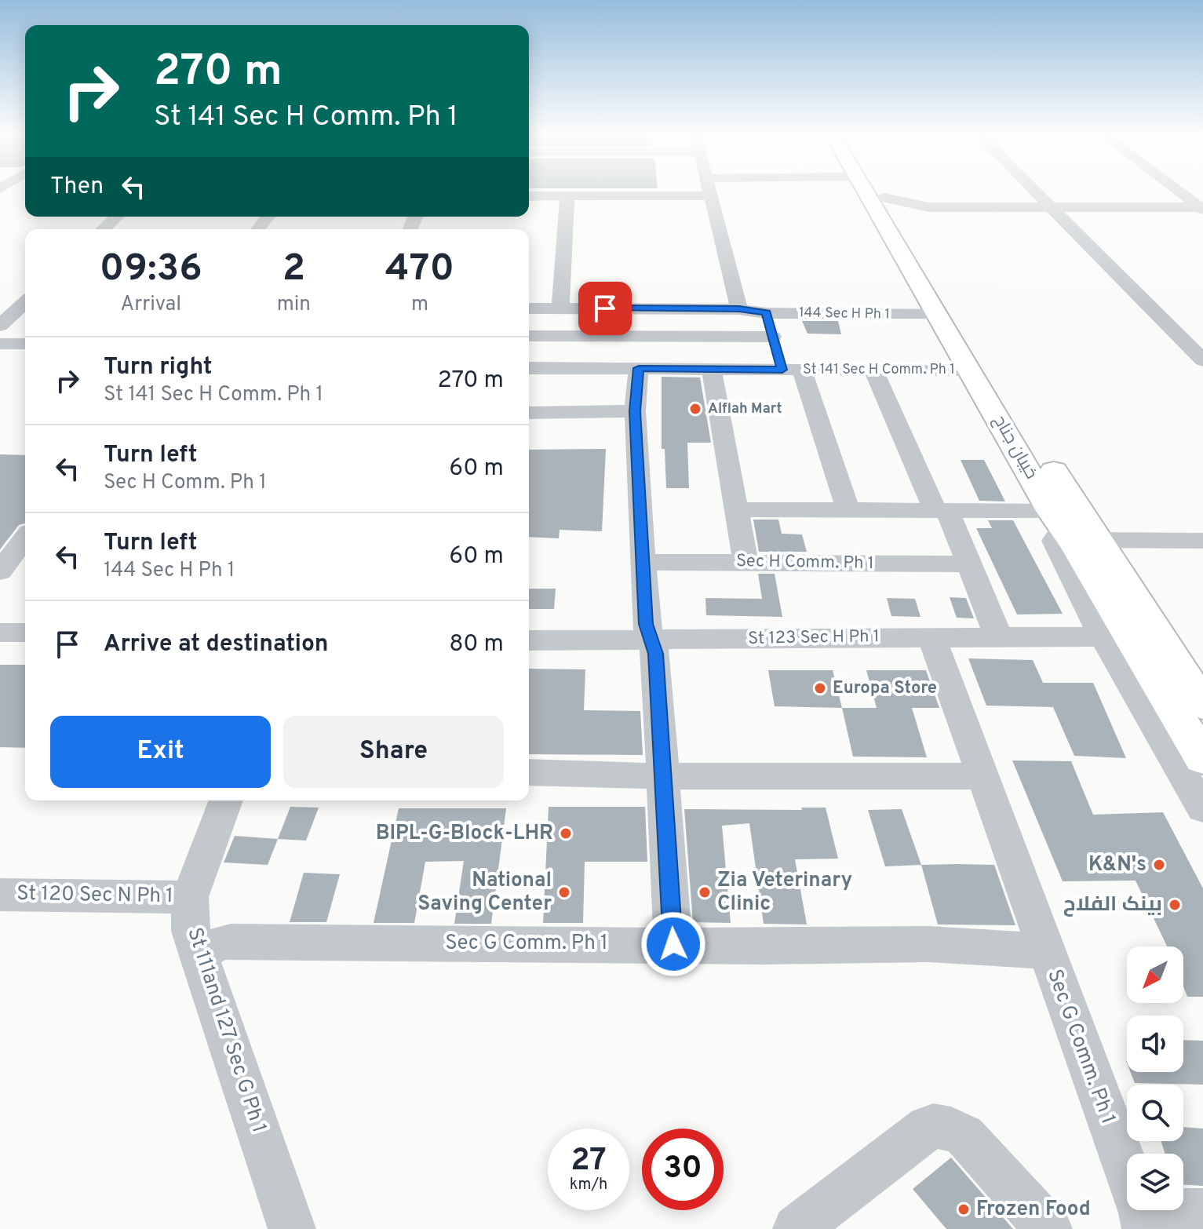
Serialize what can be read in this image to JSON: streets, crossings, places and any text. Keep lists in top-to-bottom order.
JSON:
{
  "streets": {
    "main road": ["خیبان جناح"],
    "street": [
      "144 Sec H Ph 1",
      "St 141 Sec H Comm. Ph 1",
      "Sec H Comm. Ph 1",
      "St 123 Sec H Ph 1",
      "St 120 Sec N Ph 1",
      "Sec G Comm. Ph 1",
      "St 111and 127 Sec G Ph 1"
    ]
  },
  "crossings": [
    ["144 Sec H Ph 1", "خیبان جناح"],
    ["St 141 Sec H Comm. Ph 1", "خیبان جناح"],
    ["St 123 Sec H Ph 1", "Sec G Comm. Ph 1"],
    ["St 120 Sec N Ph 1", "St 111and 127 Sec G Ph 1"],
    ["Sec G Comm. Ph 1", "St 111and 127 Sec G Ph 1"]
  ],
  "places": [
    "Alflah Mart",
    "Europa Store",
    "BIPL-G-Block-LHR",
    "K&N's",
    "National Saving Center",
    "Zia Veterinary Clinic",
    "بینک الفلاح",
    "Frozen Food"
  ],
  "north": "bottom left",
  "page": {
    "turn": ["270 m", "St 141 Sec H Comm. Ph 1"],
    "then": "Then",
    "eta": [
      "09:36",
      "Arrival",
      "2",
      "min",
      "470",
      "m"
    ],
    "list": [
      {
        "name": "Turn right",
        "note": "St 141 Sec H Comm. Ph 1",
        "value": "270 m"
      },
      {
        "name": "Turn left",
        "note": "Sec H Comm. Ph 1",
        "value": "60 m"
      },
      {
        "name": "Turn left",
        "note": "144 Sec H Ph 1",
        "value": "60 m"
      },
      {
        "name": "Arrive at destination",
        "value": "80 m"
      }
    ],
    "buttons": ["Exit", "Share"],
    "speed": "27 km/h",
    "limit": "30"
  }
}
